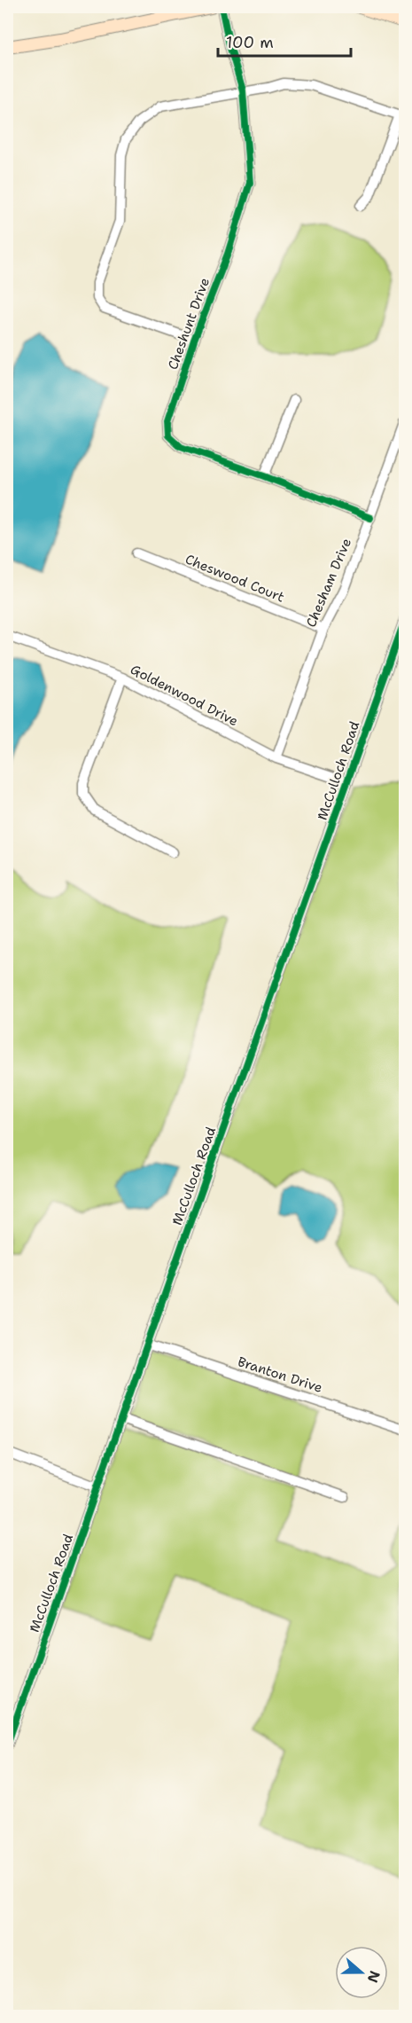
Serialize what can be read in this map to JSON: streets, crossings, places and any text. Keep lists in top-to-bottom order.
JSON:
{
  "streets": {
    "street": [
      "Cheshunt Drive",
      "Cheswood Court",
      "Chesham Drive",
      "Goldenwood Drive",
      "McCulloch Road",
      "Branton Drive"
    ]
  },
  "crossings": [
    ["Cheshunt Drive", "Chesham Drive"],
    ["Cheswood Court", "Chesham Drive"],
    ["Chesham Drive", "Goldenwood Drive"],
    ["Goldenwood Drive", "McCulloch Road"],
    ["McCulloch Road", "Branton Drive"]
  ],
  "scale_bar": "100 m",
  "north": "right"
}
